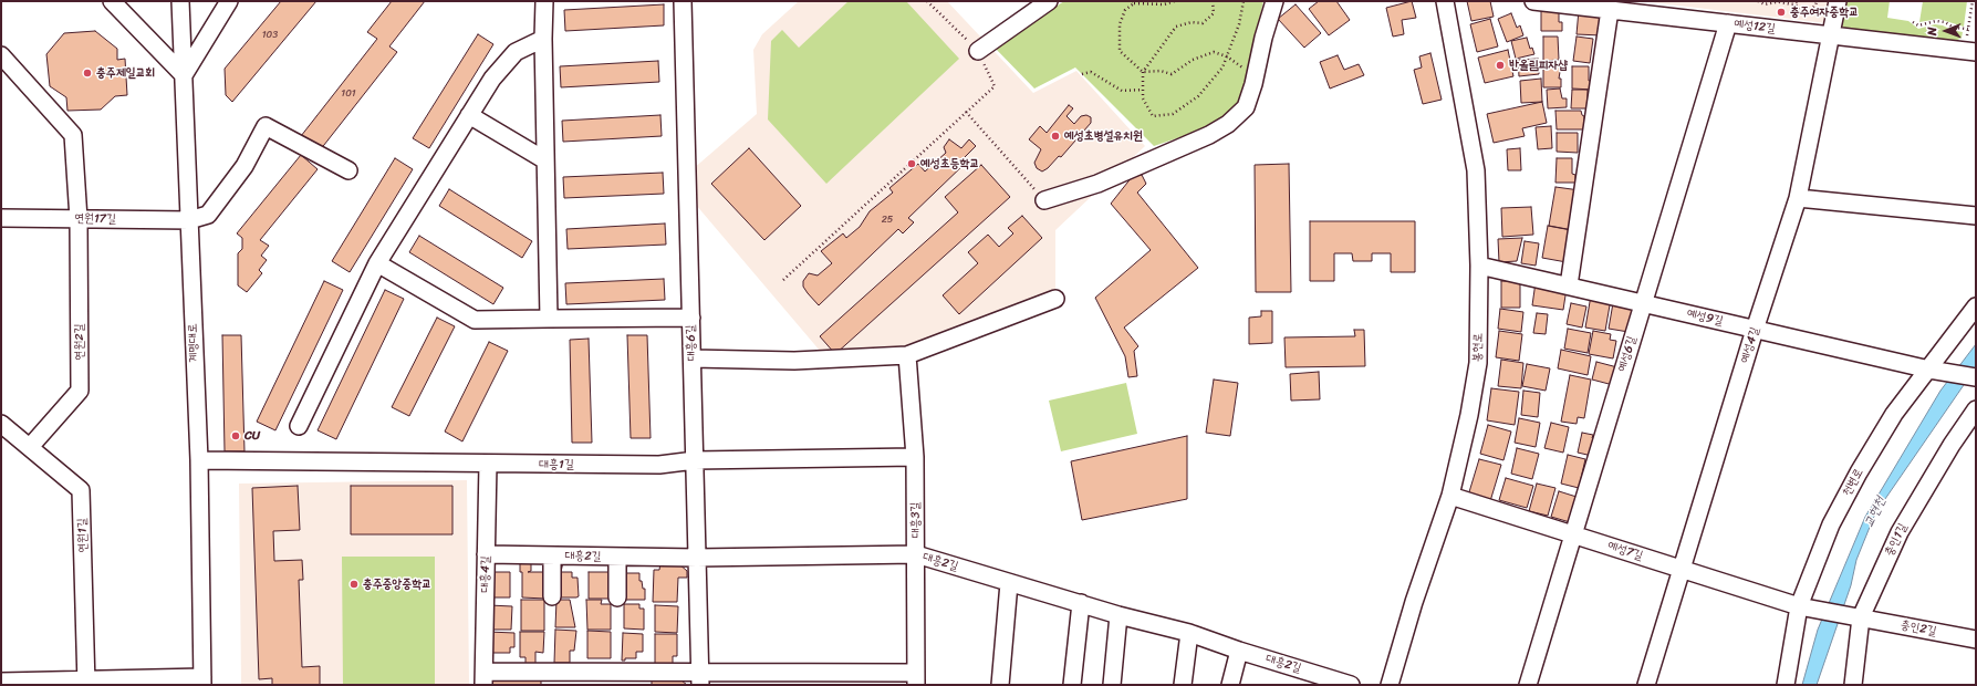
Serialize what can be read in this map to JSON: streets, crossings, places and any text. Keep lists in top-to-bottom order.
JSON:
{
  "streets": {
    "street": [
      "예성12길",
      "연원17길",
      "예성9길",
      "연원2길",
      "계명대로",
      "대흥6길",
      "예성4길",
      "봉현로",
      "예성6길",
      "대흥1길",
      "천변로",
      "대흥3길",
      "연원1길",
      "충인1길",
      "예성7길",
      "대흥2길",
      "대흥4길",
      "충인2길"
    ]
  },
  "crossings": [
    ["예성12길", "예성4길"],
    ["예성12길", "예성6길"],
    ["연원17길", "연원2길"],
    ["연원17길", "계명대로"],
    ["예성9길", "예성4길"],
    ["예성9길", "봉현로"],
    ["예성9길", "예성6길"],
    ["예성9길", "천변로"],
    ["연원2길", "연원1길"],
    ["계명대로", "대흥1길"],
    ["대흥6길", "대흥1길"],
    ["대흥6길", "대흥2길"],
    ["예성4길", "예성7길"],
    ["봉현로", "예성7길"],
    ["예성6길", "예성7길"],
    ["대흥1길", "대흥3길"],
    ["대흥1길", "대흥4길"],
    ["천변로", "예성7길"],
    ["천변로", "충인2길"],
    ["대흥3길", "대흥2길"],
    ["충인1길", "충인2길"],
    ["예성7길", "충인2길"],
    ["대흥2길", "대흥4길"]
  ],
  "water": ["교현천"],
  "places": [
    "충주여자중학교",
    "반올림피자샵",
    "충주제일교회",
    "예성초병설유치원",
    "예성초등학교",
    "CU",
    "충주중앙중학교"
  ],
  "house_numbers": ["103", "101", "25"],
  "north": "left"
}
